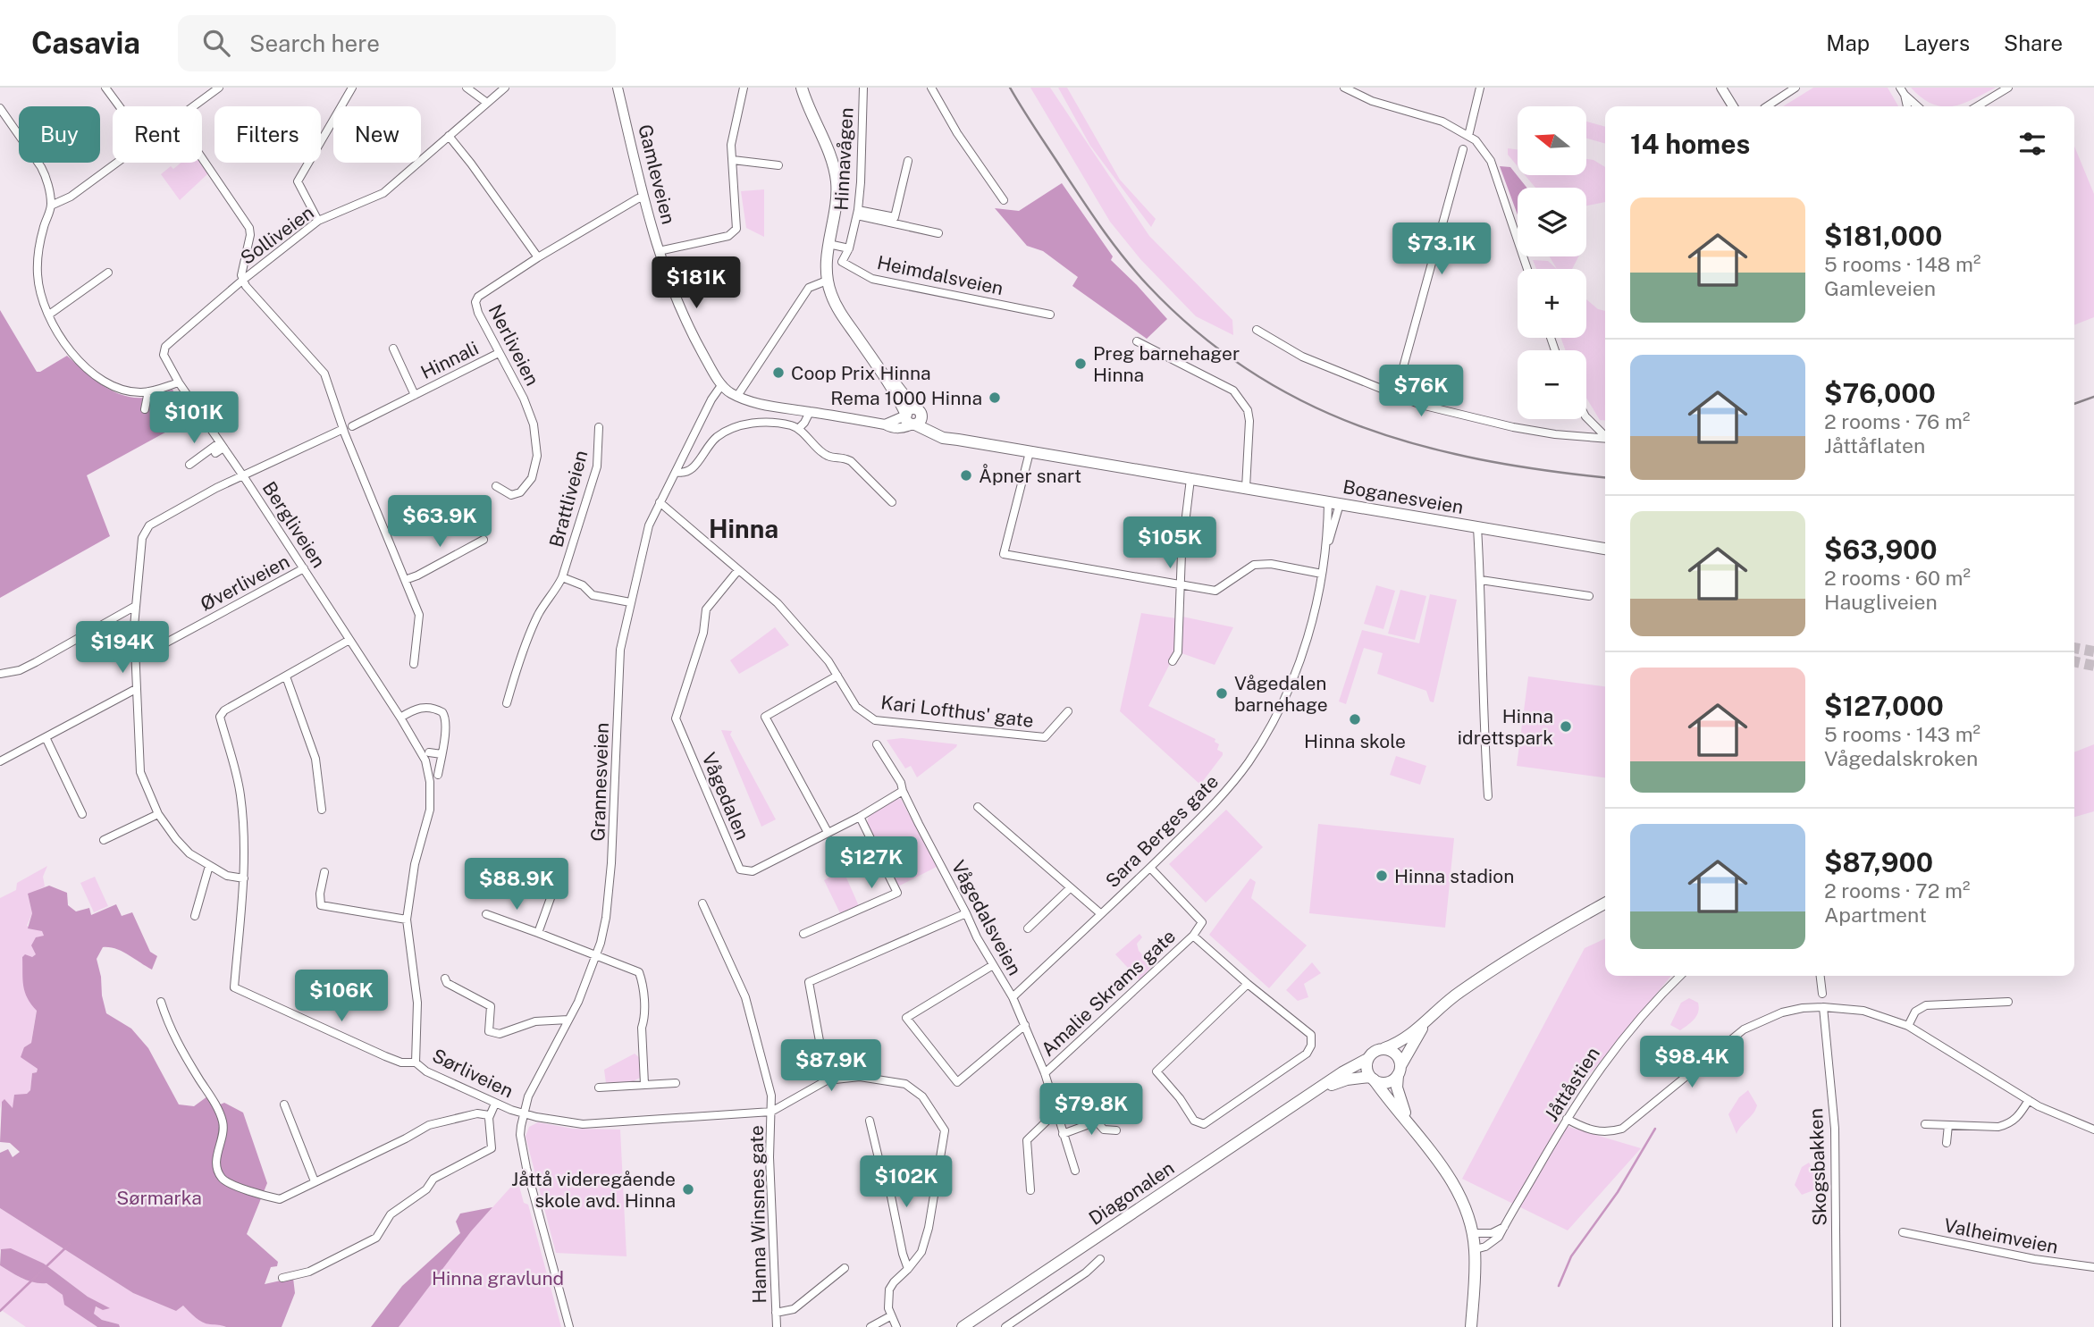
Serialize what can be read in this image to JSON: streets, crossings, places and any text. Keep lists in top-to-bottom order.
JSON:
{
  "streets": {
    "main road": ["Boganesveien", "Diagonalen"],
    "street": [
      "Hinnavågen",
      "Gamleveien",
      "Solliveien",
      "Heimdalsveien",
      "Nerliveien",
      "Hinnali",
      "Brattliveien",
      "Bergliveien",
      "Øverliveien",
      "Kari Lofthus' gate",
      "Grannesveien",
      "Vågedalen",
      "Sara Berges gate",
      "Vågedalsveien",
      "Amalie Skrams gate",
      "Sørliveien",
      "Jåttåstien",
      "Skogsbakken",
      "Hanna Winsnes gate",
      "Valheimveien"
    ]
  },
  "crossings": [
    ["Hinnavågen", "Heimdalsveien"],
    ["Gamleveien", "Nerliveien"],
    ["Gamleveien", "Boganesveien"],
    ["Gamleveien", "Grannesveien"],
    ["Solliveien", "Bergliveien"],
    ["Nerliveien", "Hinnali"],
    ["Boganesveien", "Sara Berges gate"],
    ["Bergliveien", "Øverliveien"],
    ["Bergliveien", "Sørliveien"],
    ["Kari Lofthus' gate", "Grannesveien"],
    ["Kari Lofthus' gate", "Vågedalen"],
    ["Grannesveien", "Sørliveien"],
    ["Vågedalen", "Vågedalsveien"],
    ["Sara Berges gate", "Vågedalsveien"],
    ["Vågedalsveien", "Amalie Skrams gate"],
    ["Sørliveien", "Hanna Winsnes gate"]
  ],
  "districts": ["Hinna"],
  "parks": ["Sørmarka", "Hinna gravlund"],
  "places": [
    "Preg barnehager Hinna",
    "Coop Prix Hinna",
    "Rema 1000 Hinna",
    "Åpner snart",
    "Vågedalen barnehage",
    "Hinna skole",
    "Hinna idrettspark",
    "Hinna stadion",
    "Jåttå videregående skole avd. Hinna"
  ],
  "north": "left",
  "page": {
    "header": "Casavia",
    "search": "Search here",
    "nav": ["Map", "Layers", "Share"],
    "map_buttons": ["+", "−"],
    "chip": [
      "Buy",
      "Rent",
      "Filters",
      "New"
    ],
    "heading": "14 homes",
    "list": [
      {
        "name": "$181,000",
        "note": "5 rooms · 148 m² · Gamleveien"
      },
      {
        "name": "$76,000",
        "note": "2 rooms · 76 m² · Jåttåflaten"
      },
      {
        "name": "$63,900",
        "note": "2 rooms · 60 m² · Haugliveien"
      },
      {
        "name": "$127,000",
        "note": "5 rooms · 143 m² · Vågedalskroken"
      },
      {
        "name": "$87,900",
        "note": "2 rooms · 72 m² · Apartment"
      }
    ],
    "price": [
      "$73.1K",
      "$181K",
      "$76K",
      "$101K",
      "$63.9K",
      "$105K",
      "$194K",
      "$127K",
      "$88.9K",
      "$106K",
      "$98.4K",
      "$87.9K",
      "$79.8K",
      "$102K"
    ]
  }
}
